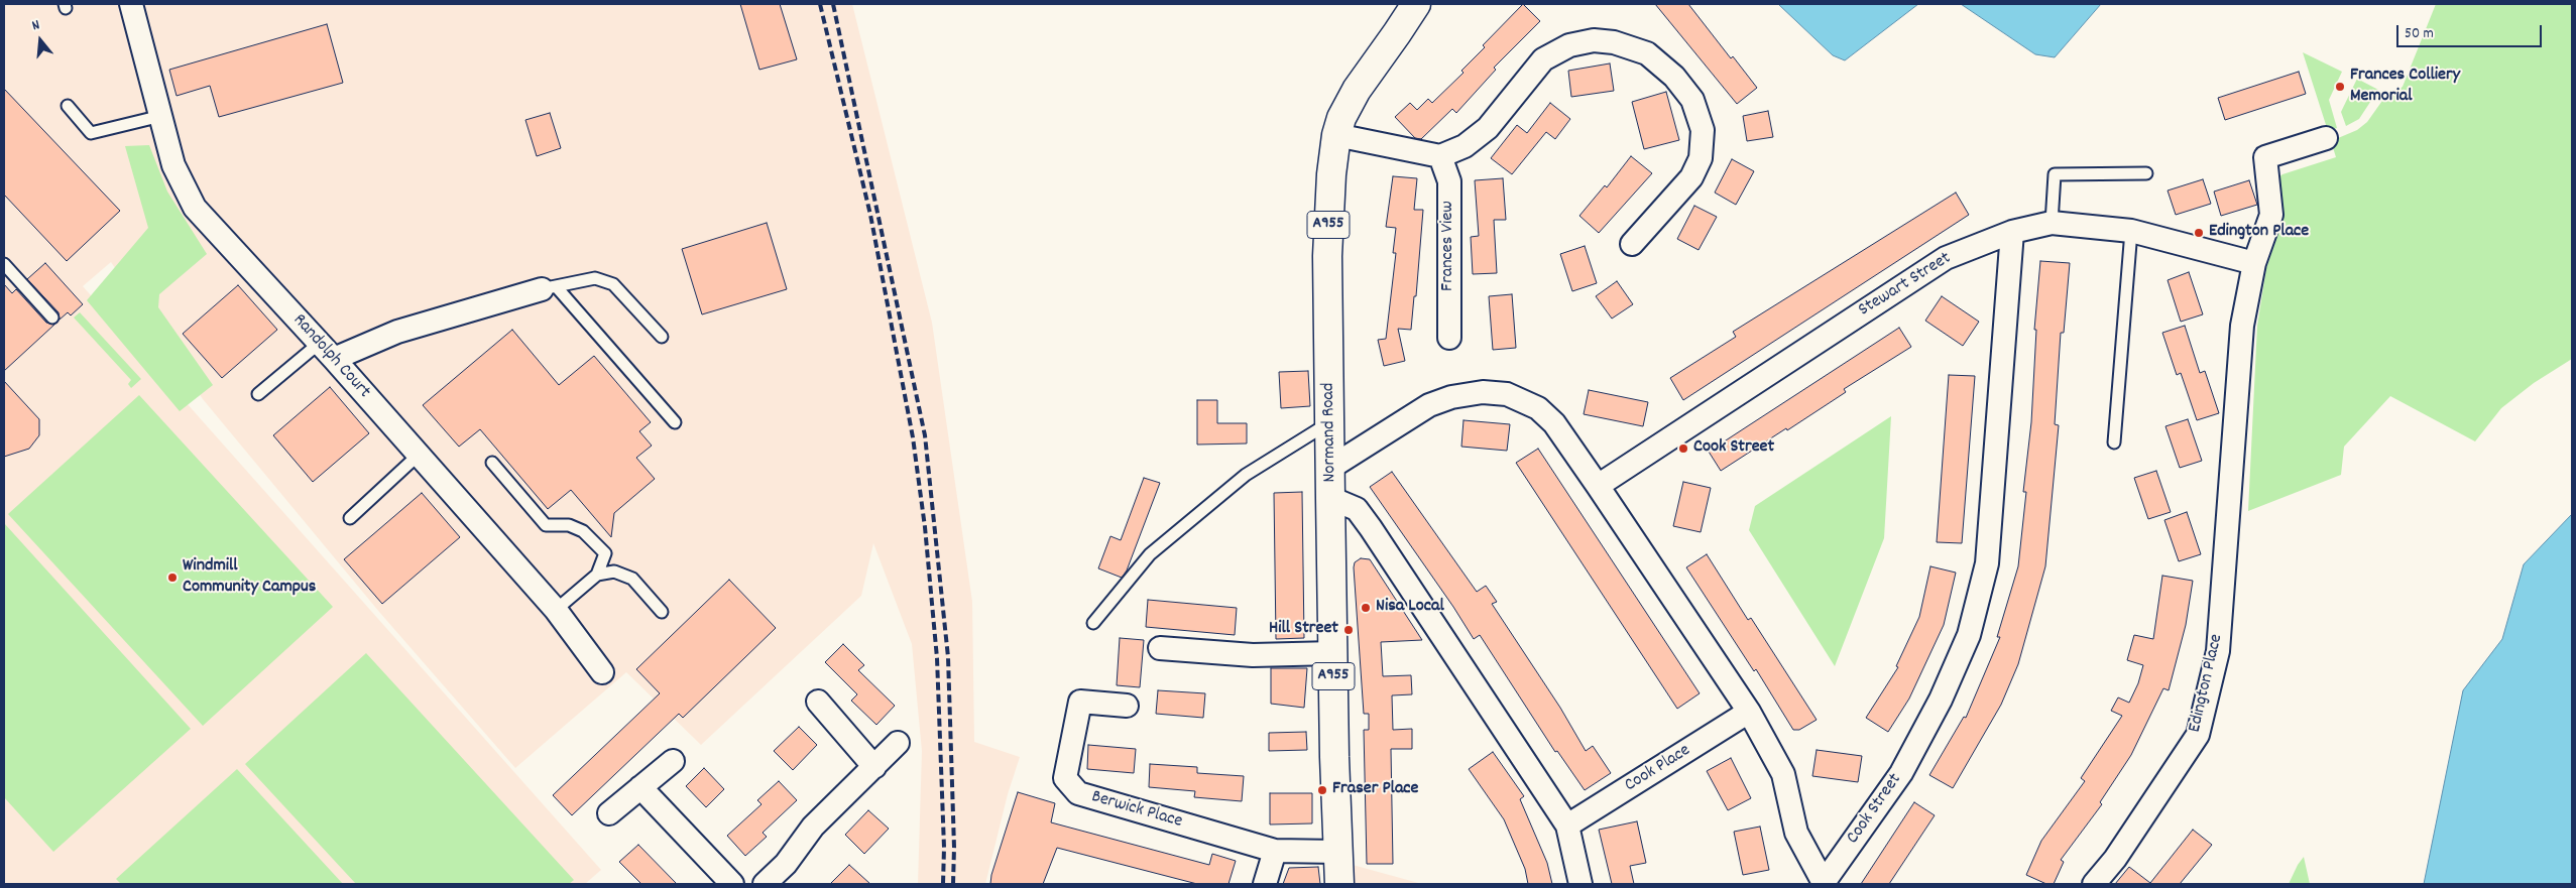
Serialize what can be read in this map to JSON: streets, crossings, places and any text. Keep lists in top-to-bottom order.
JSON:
{
  "streets": {
    "main road": ["A955", "Normand Road"],
    "street": [
      "Frances View",
      "Stewart Street",
      "Randolph Court",
      "Edington Place",
      "Cook Place",
      "Cook Street",
      "Berwick Place"
    ]
  },
  "crossings": [
    ["Stewart Street", "Edington Place"],
    ["Stewart Street", "Cook Street"],
    ["Normand Road", "Cook Street"],
    ["Normand Road", "Berwick Place"],
    ["Cook Place", "Cook Street"]
  ],
  "places": [
    "Frances Colliery Memorial",
    "Edington Place",
    "Cook Street",
    "Windmill Community Campus",
    "Nisa Local",
    "Hill Street",
    "Fraser Place"
  ],
  "scale_bar": "50 m",
  "north": "top"
}
